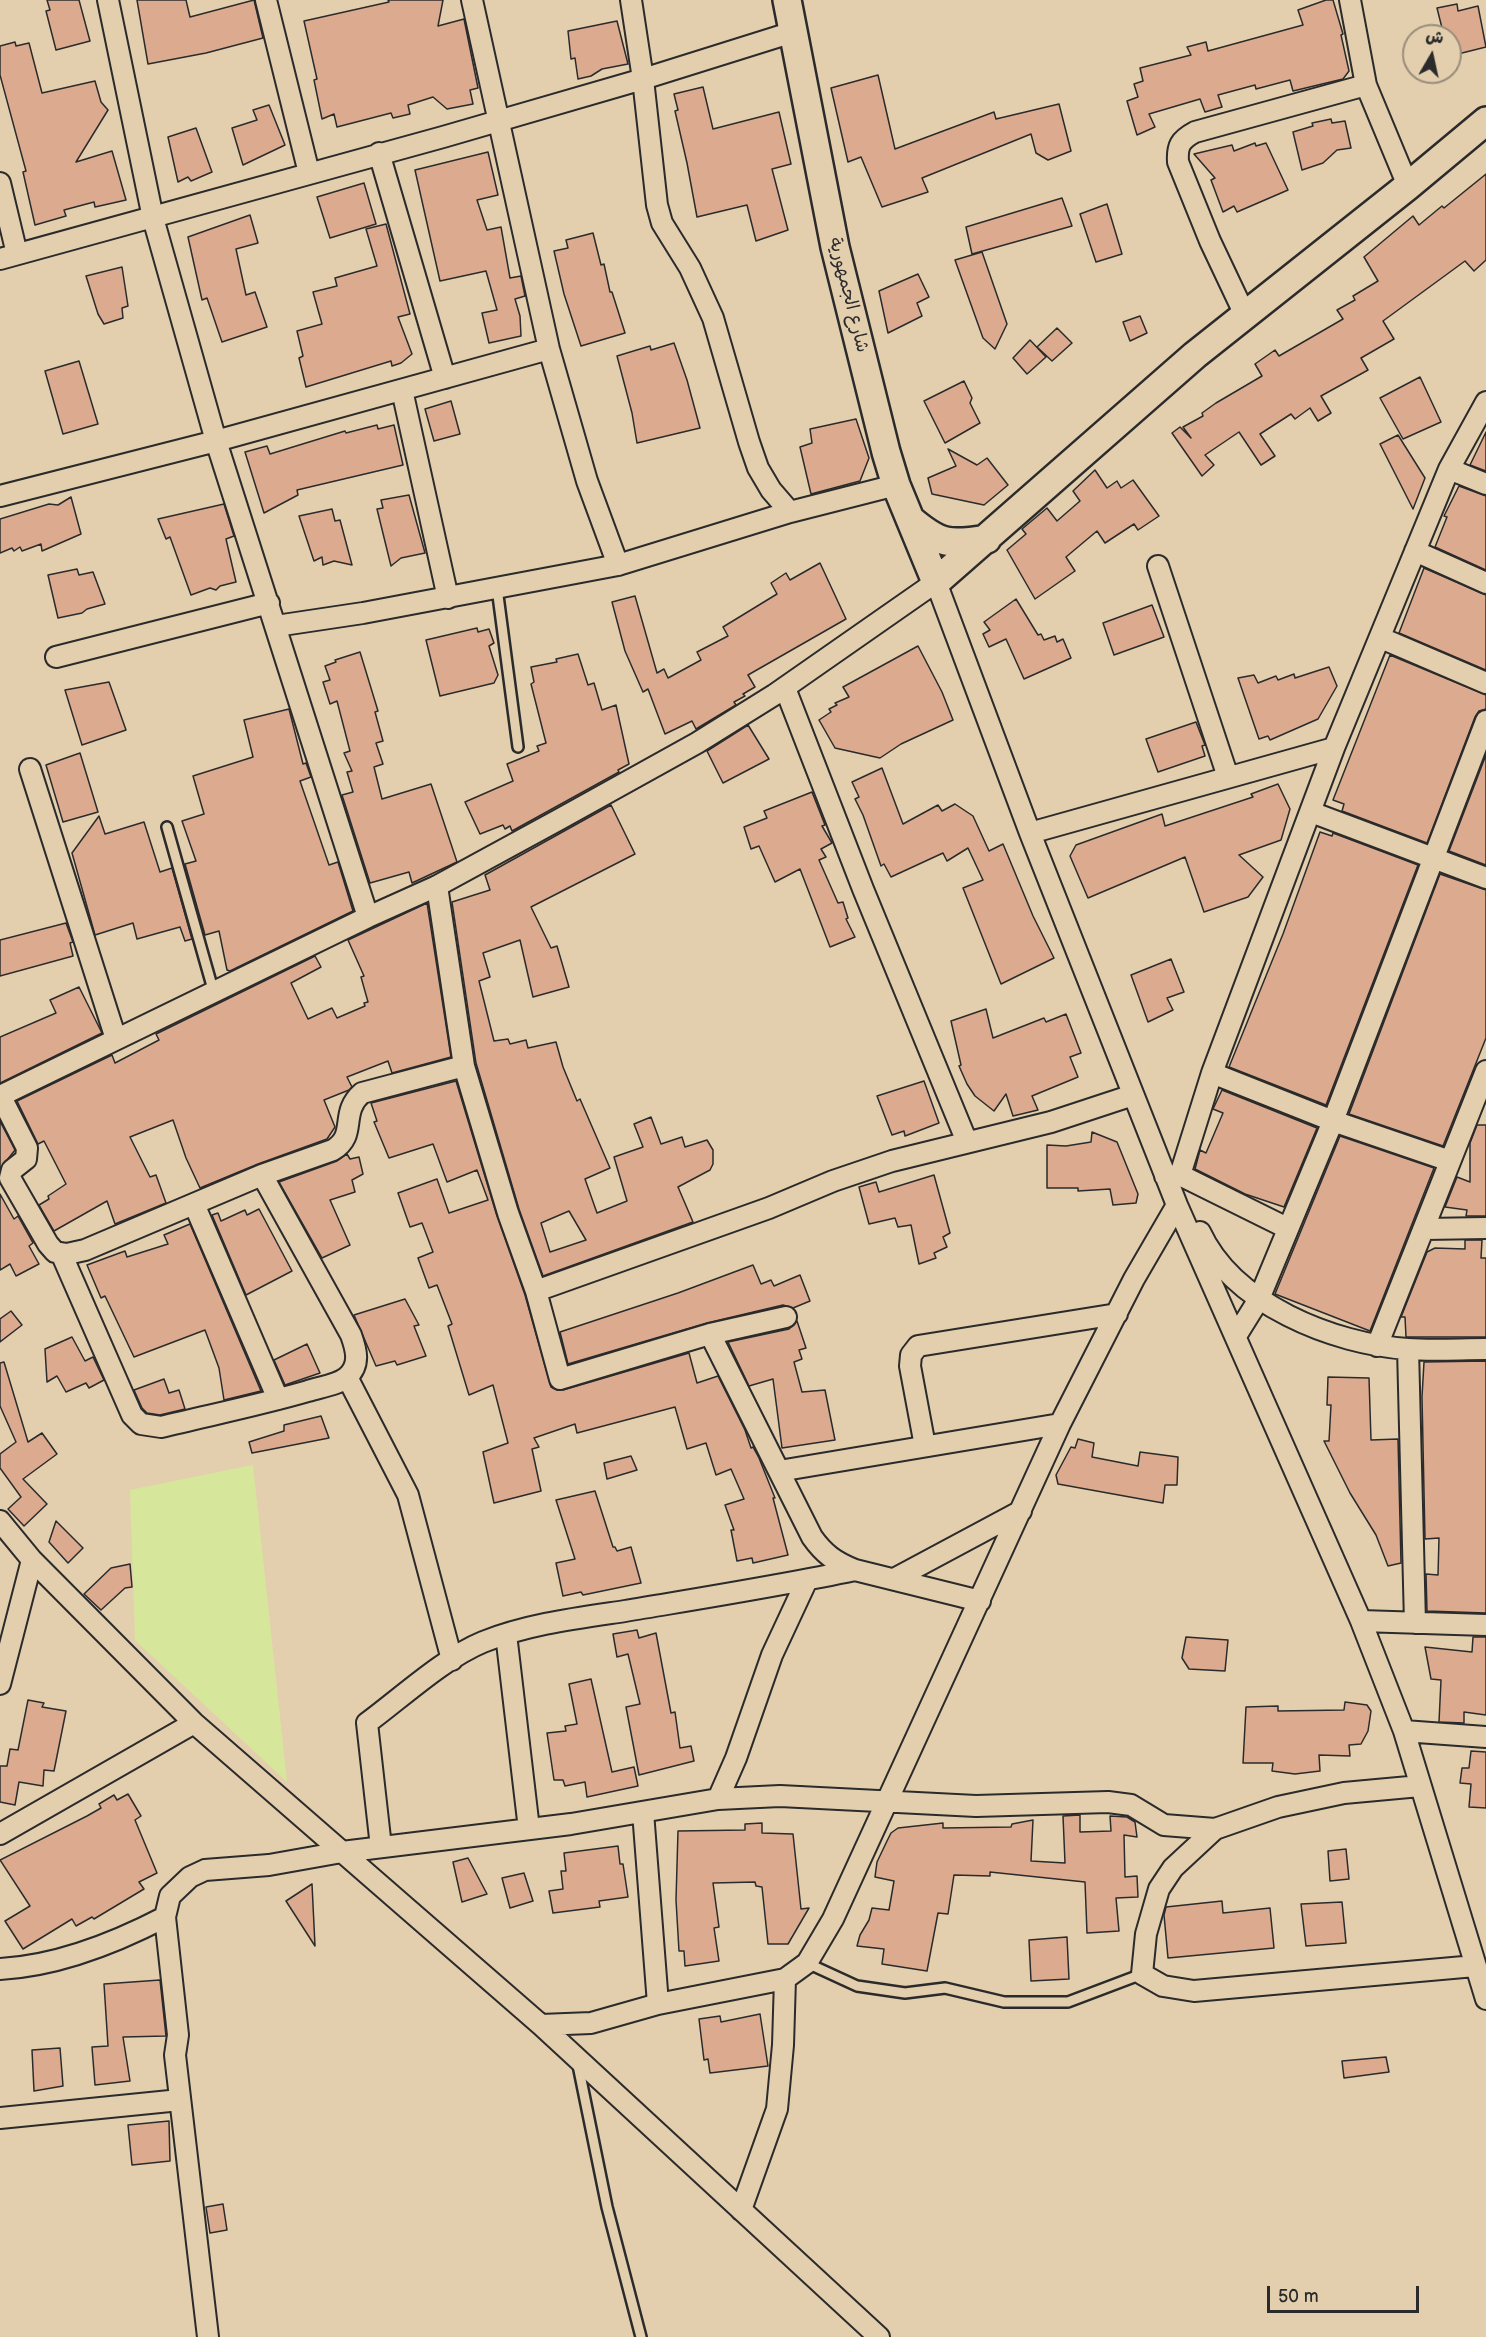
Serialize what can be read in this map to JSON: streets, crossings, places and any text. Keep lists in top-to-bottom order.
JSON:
{
  "streets": {
    "main road": ["شارع الجمهورية"]
  },
  "scale_bar": "50 m",
  "north": "top"
}
